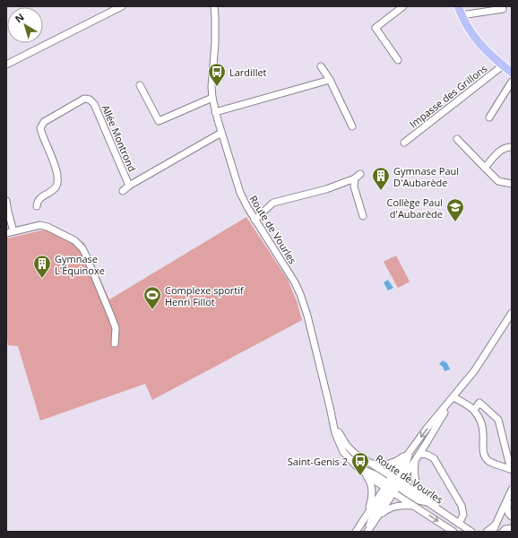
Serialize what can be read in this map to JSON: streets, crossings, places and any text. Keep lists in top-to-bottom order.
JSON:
{
  "streets": {
    "street": ["Impasse des Grillons", "Allée Montrond", "Route de Vourles"]
  },
  "places": {
    "bus stop": ["Lardillet", "Saint-Genis 2"],
    "building": ["Gymnase Paul D'Aubarède", "Gymnase L'Équinoxe"],
    "school or university": ["Collège Paul d'Aubarède"],
    "sports": ["Complexe sportif Henri Fillot"]
  },
  "north": "top left"
}
